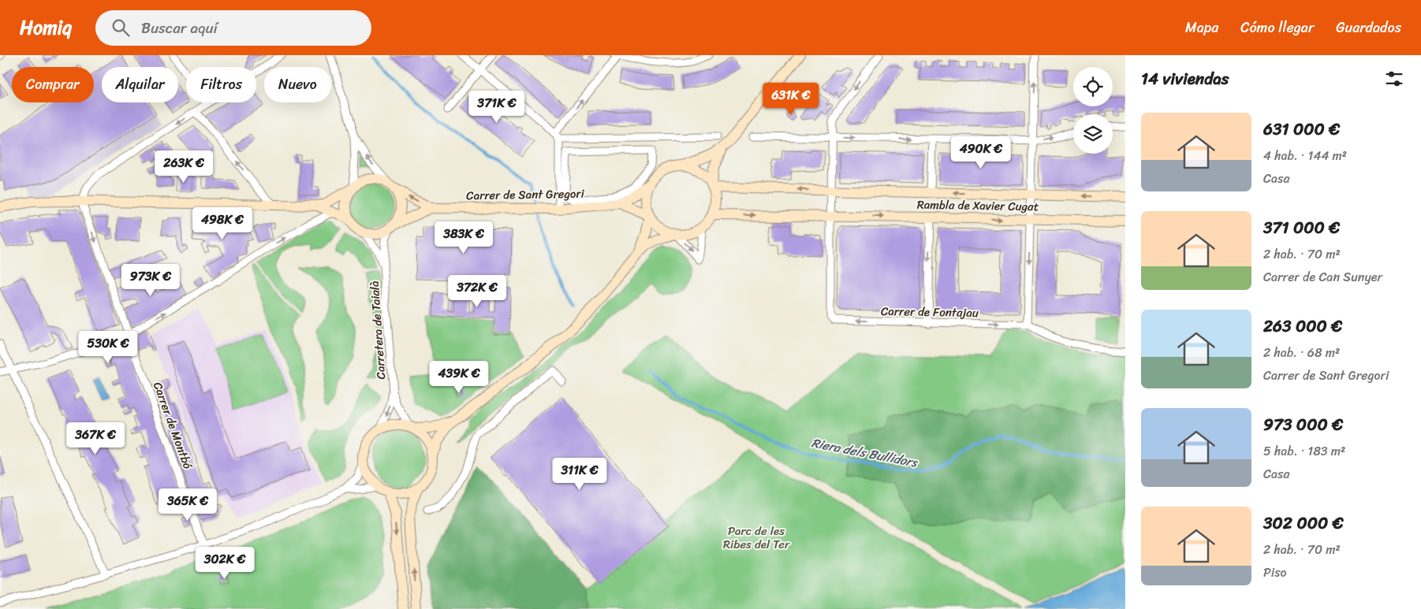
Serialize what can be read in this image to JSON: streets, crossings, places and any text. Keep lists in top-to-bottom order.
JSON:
{
  "streets": {
    "main road": ["Carrer de Sant Gregori", "Rambla de Xavier Cugat"],
    "street": ["Carrer de Fontajau", "Carretera de Taialà", "Carrer de Montbó"]
  },
  "crossings": [
    ["Carrer de Sant Gregori", "Rambla de Xavier Cugat"],
    ["Carrer de Sant Gregori", "Carretera de Taialà"],
    ["Rambla de Xavier Cugat", "Carrer de Fontajau"]
  ],
  "one_way": ["Carrer de Montbó"],
  "water": ["Riera dels Bullidors"],
  "parks": ["Parc de les Ribes del Ter"],
  "page": {
    "header": "Homiq",
    "search": "Buscar aquí",
    "nav": ["Mapa", "Cómo llegar", "Guardados"],
    "heading": "14 viviendas",
    "chip": [
      "Comprar",
      "Alquilar",
      "Filtros",
      "Nuevo"
    ],
    "price": [
      "631K €",
      "371K €",
      "490K €",
      "263K €",
      "498K €",
      "383K €",
      "973K €",
      "372K €",
      "530K €",
      "439K €",
      "367K €",
      "311K €",
      "365K €",
      "302K €"
    ],
    "list": [
      {
        "name": "631 000 €",
        "note": "4 hab. · 144 m² · Casa"
      },
      {
        "name": "371 000 €",
        "note": "2 hab. · 70 m² · Carrer de Can Sunyer"
      },
      {
        "name": "263 000 €",
        "note": "2 hab. · 68 m² · Carrer de Sant Gregori"
      },
      {
        "name": "973 000 €",
        "note": "5 hab. · 183 m² · Casa"
      },
      {
        "name": "302 000 €",
        "note": "2 hab. · 70 m² · Piso"
      }
    ]
  }
}
